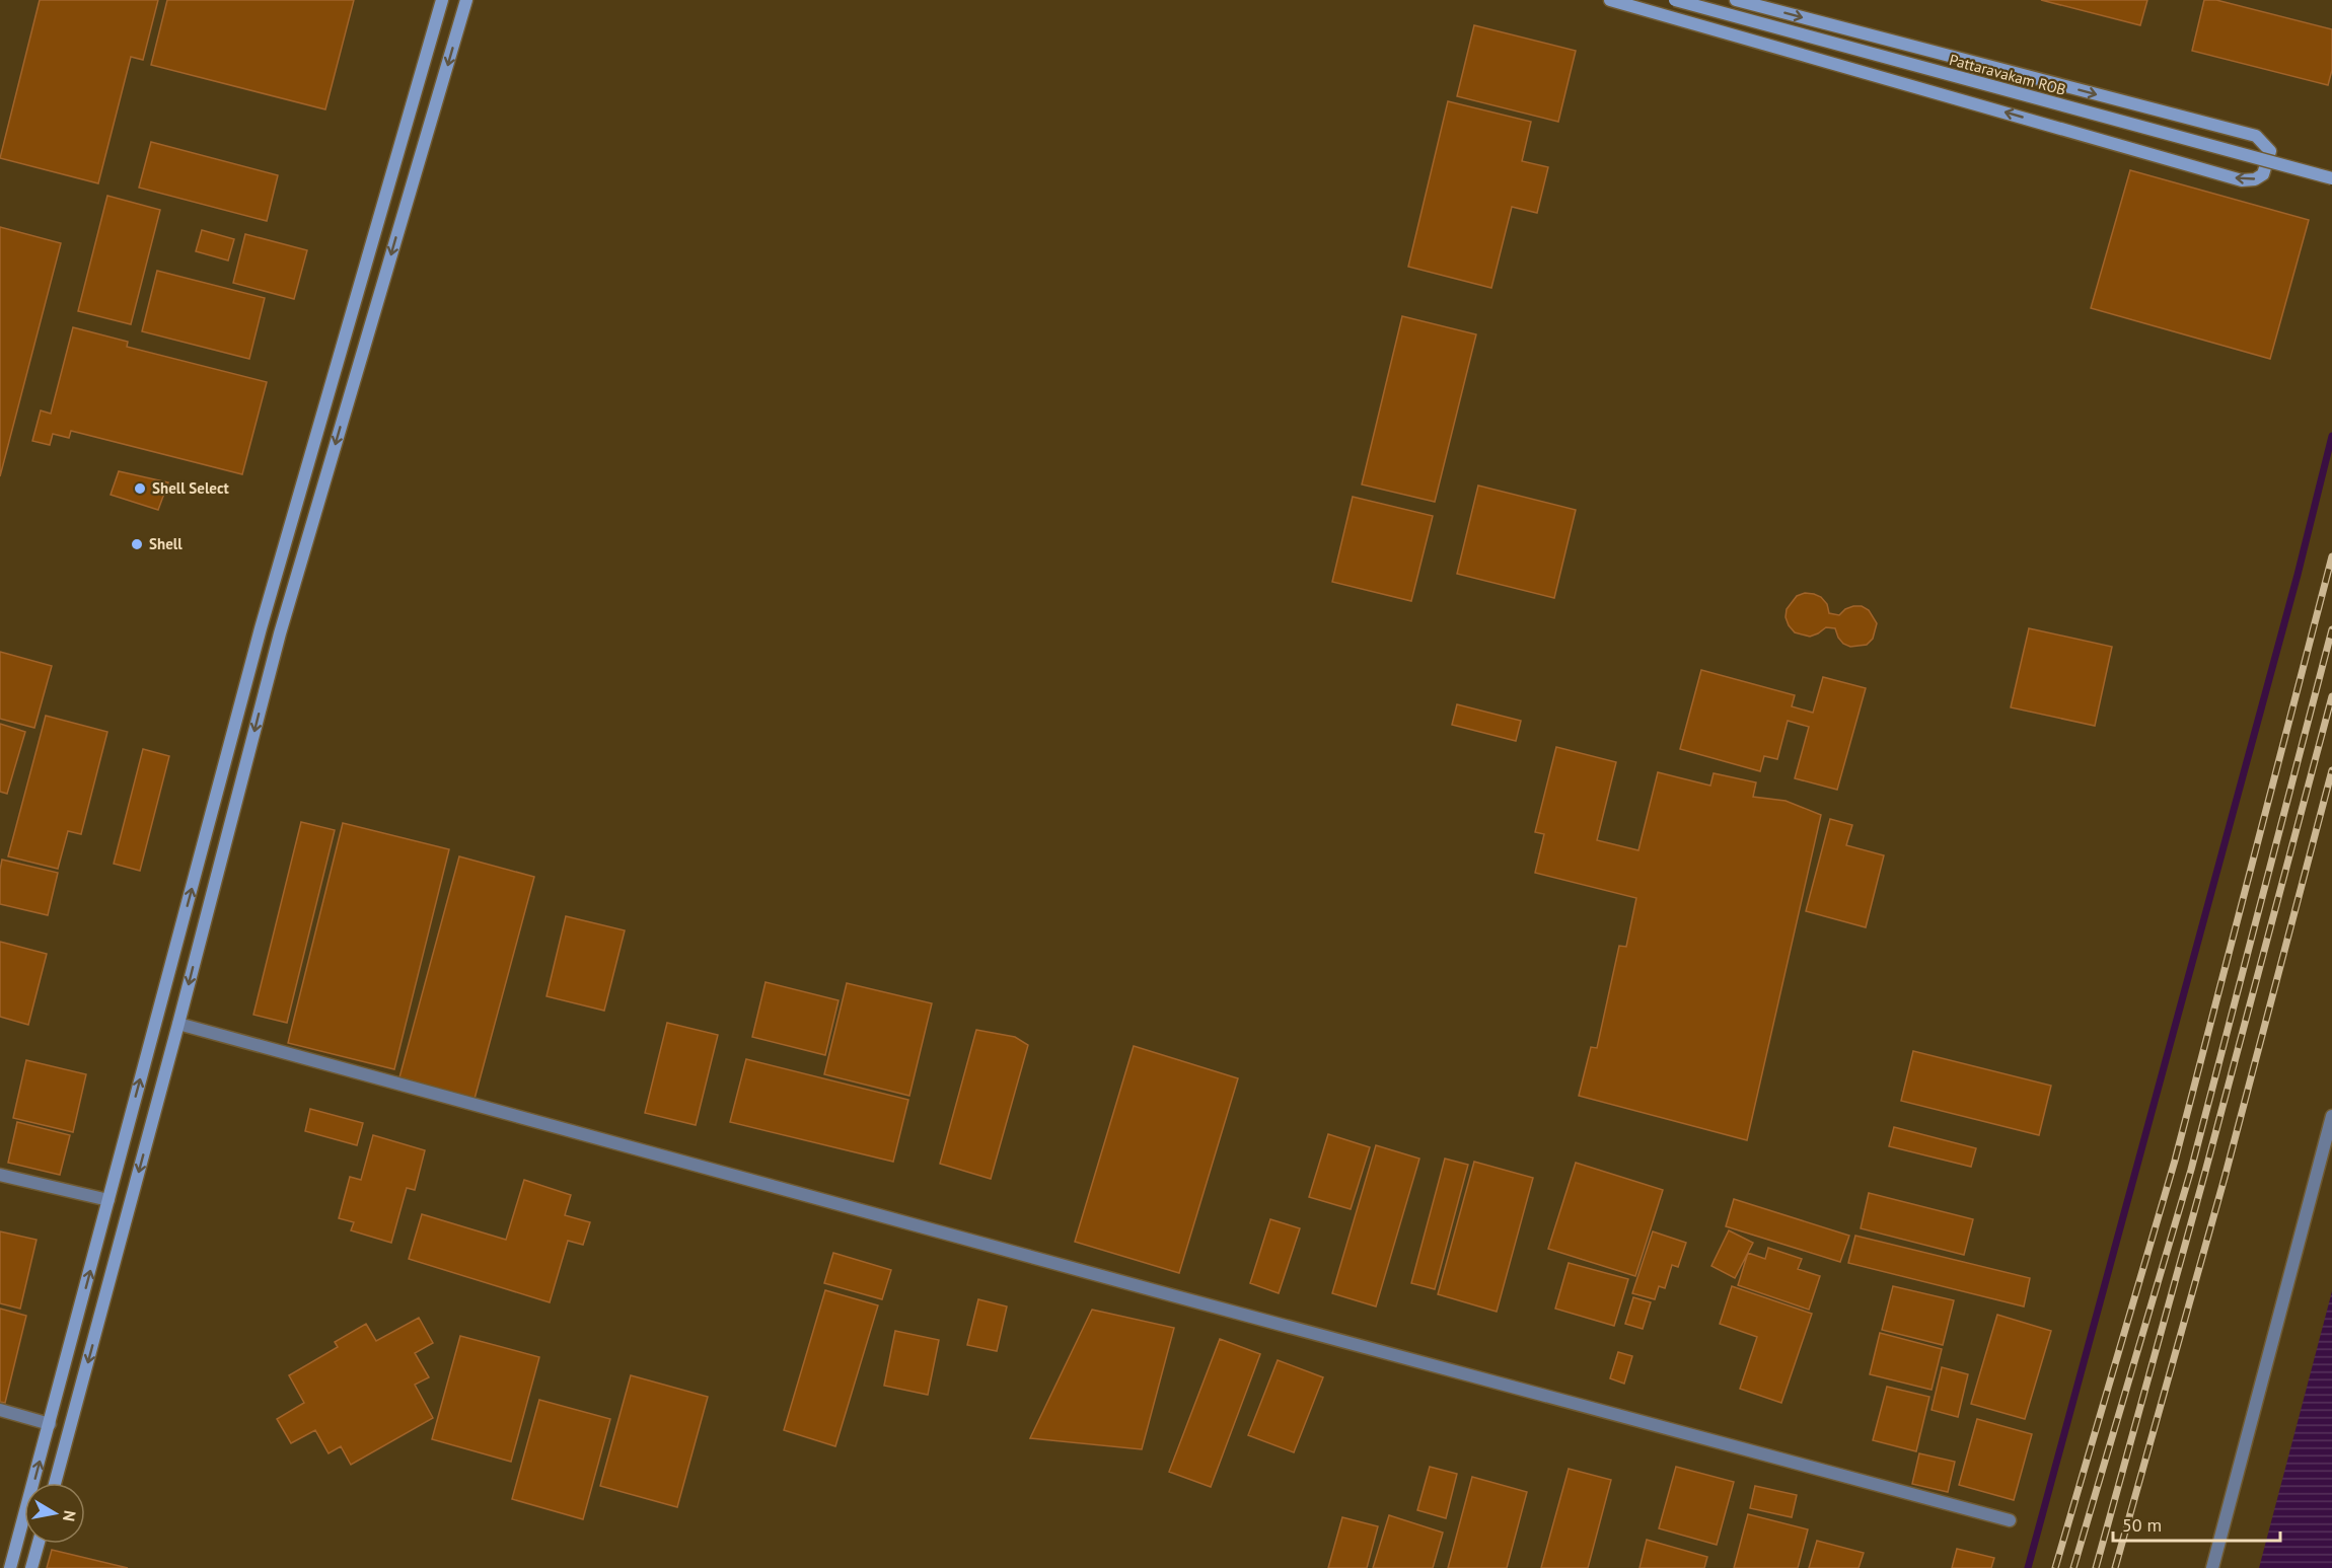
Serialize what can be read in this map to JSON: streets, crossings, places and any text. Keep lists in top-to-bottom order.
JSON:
{
  "streets": {
    "main road": ["Pattaravakam ROB"]
  },
  "places": ["Shell Select", "Shell"],
  "scale_bar": "50 m",
  "north": "right"
}
